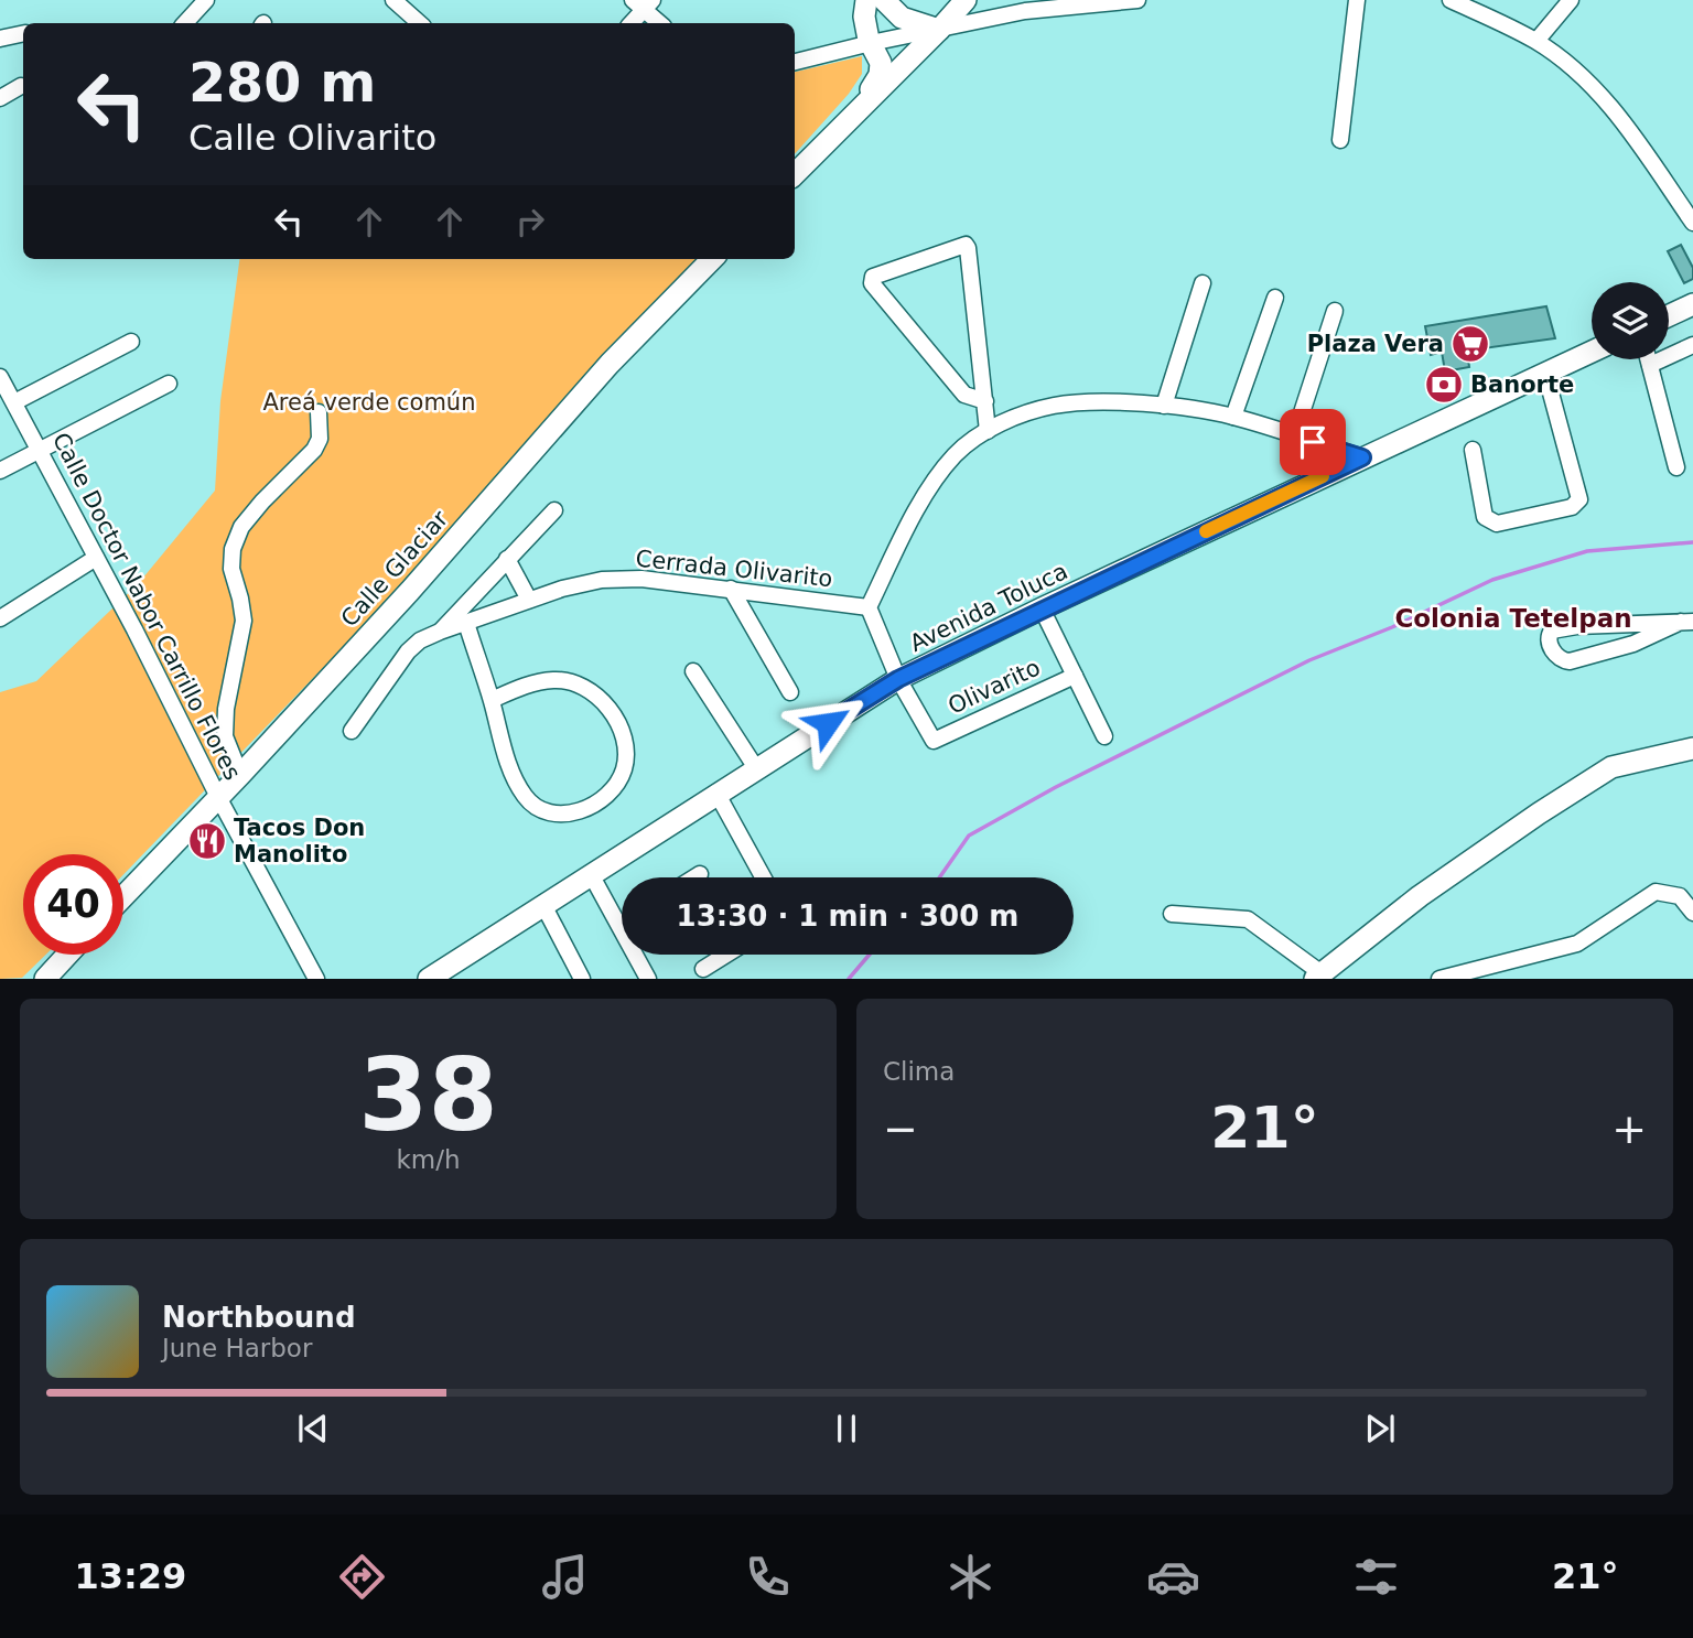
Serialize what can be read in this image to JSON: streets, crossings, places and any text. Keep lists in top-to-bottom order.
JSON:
{
  "streets": {
    "street": [
      "Calle Glaciar",
      "Cerrada Olivarito",
      "Calle Doctor Nabor Carrillo Flores",
      "Avenida Toluca",
      "Olivarito"
    ]
  },
  "crossings": [
    ["Calle Glaciar", "Calle Doctor Nabor Carrillo Flores"],
    ["Avenida Toluca", "Olivarito"]
  ],
  "districts": ["Colonia Tetelpan"],
  "parks": ["Areá verde común"],
  "places": {
    "supermarket": ["Plaza Vera"],
    "bank": ["Banorte"],
    "restaurant": ["Tacos Don Manolito"]
  },
  "page": {
    "turn": ["280 m", "Calle Olivarito"],
    "limit": "40",
    "trip": "13:30 · 1 min · 300 m",
    "tile": [
      ["38", "km/h"],
      "Clima"
    ],
    "heat": ["−", "21°", "+"],
    "song": ["Northbound", "June Harbor"],
    "tabs": ["13:29", "21°"]
  }
}
